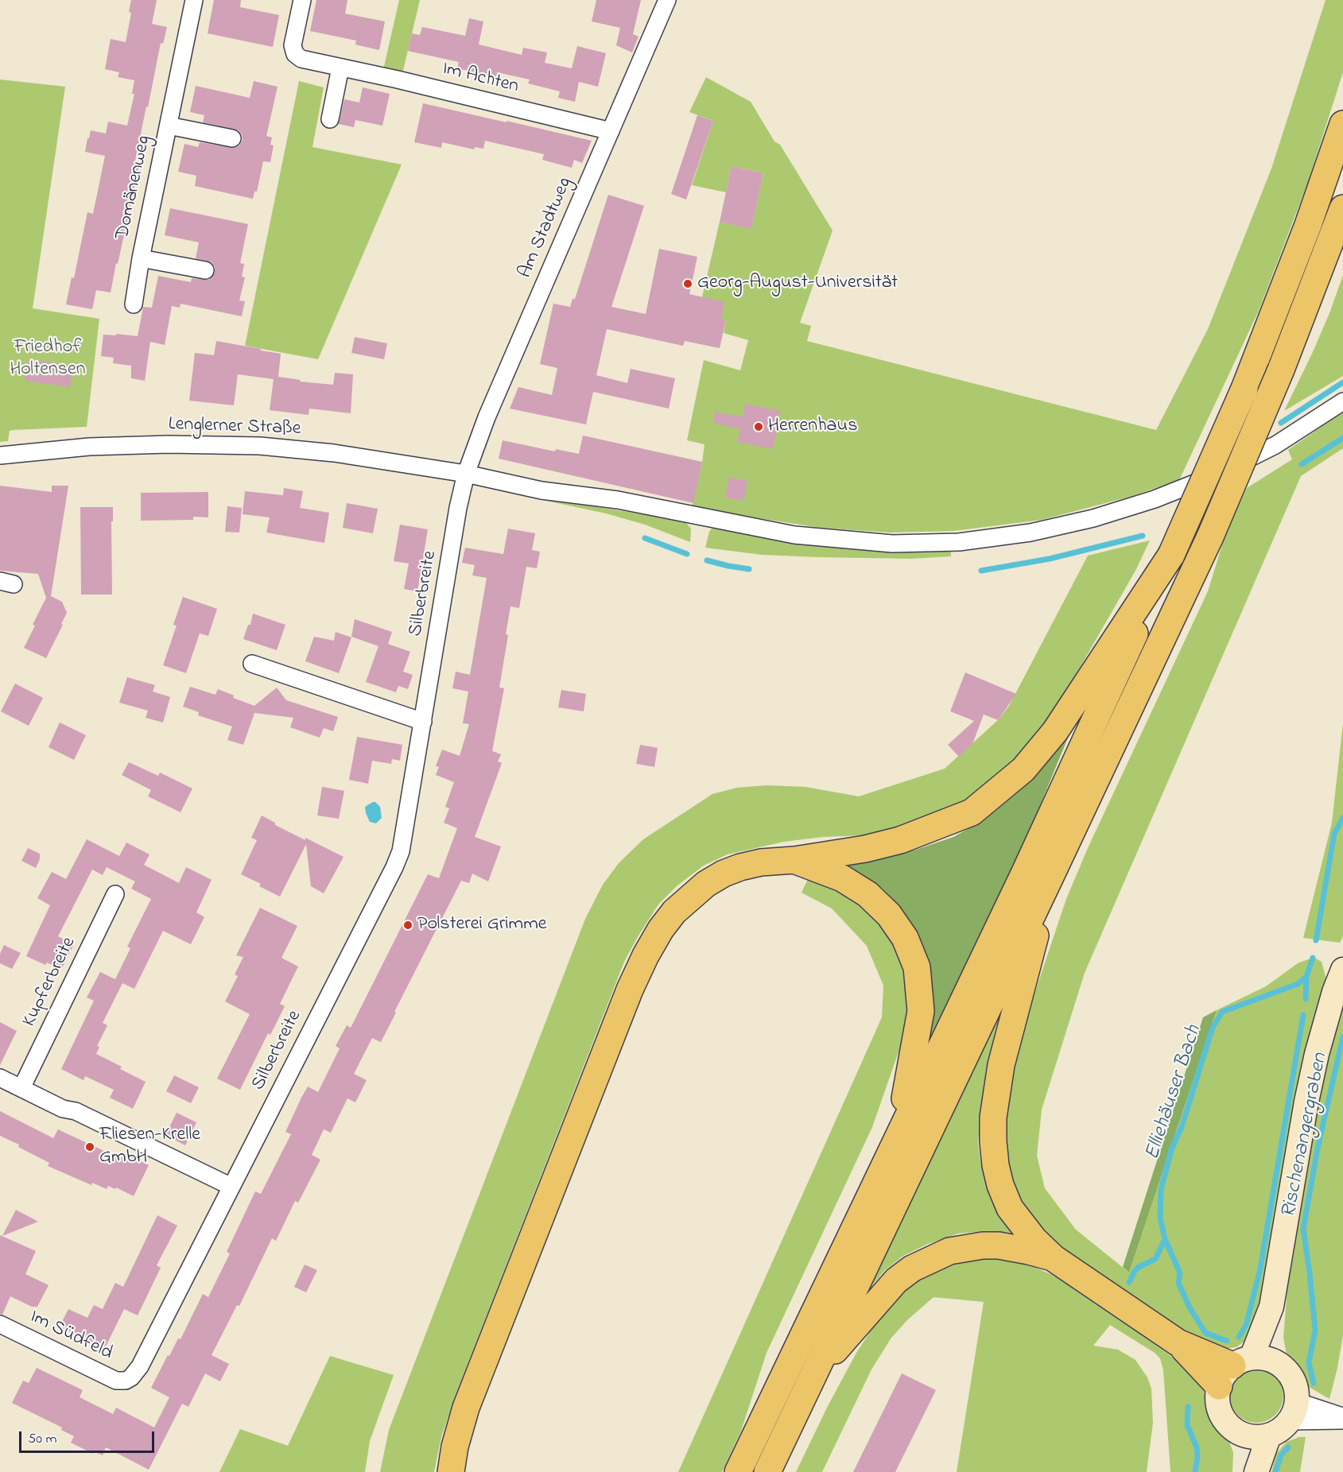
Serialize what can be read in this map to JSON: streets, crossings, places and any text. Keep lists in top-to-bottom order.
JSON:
{
  "streets": {
    "street": [
      "Im Achten",
      "Domänenweg",
      "Am Stadtweg",
      "Lenglerner Straße",
      "Silberbreite",
      "Kupferbreite",
      "Im Südfeld"
    ]
  },
  "crossings": [
    ["Im Achten", "Am Stadtweg"],
    ["Am Stadtweg", "Lenglerner Straße"],
    ["Am Stadtweg", "Silberbreite"],
    ["Lenglerner Straße", "Silberbreite"],
    ["Silberbreite", "Im Südfeld"]
  ],
  "water": ["Elliehäuser Bach", "Rischenangergraben"],
  "parks": ["Friedhof Holtensen"],
  "places": [
    "Georg-August-Universität",
    "Herrenhaus",
    "Polsterei Grimme",
    "Fliesen-Krelle GmbH"
  ],
  "scale_bar": "50 m"
}
